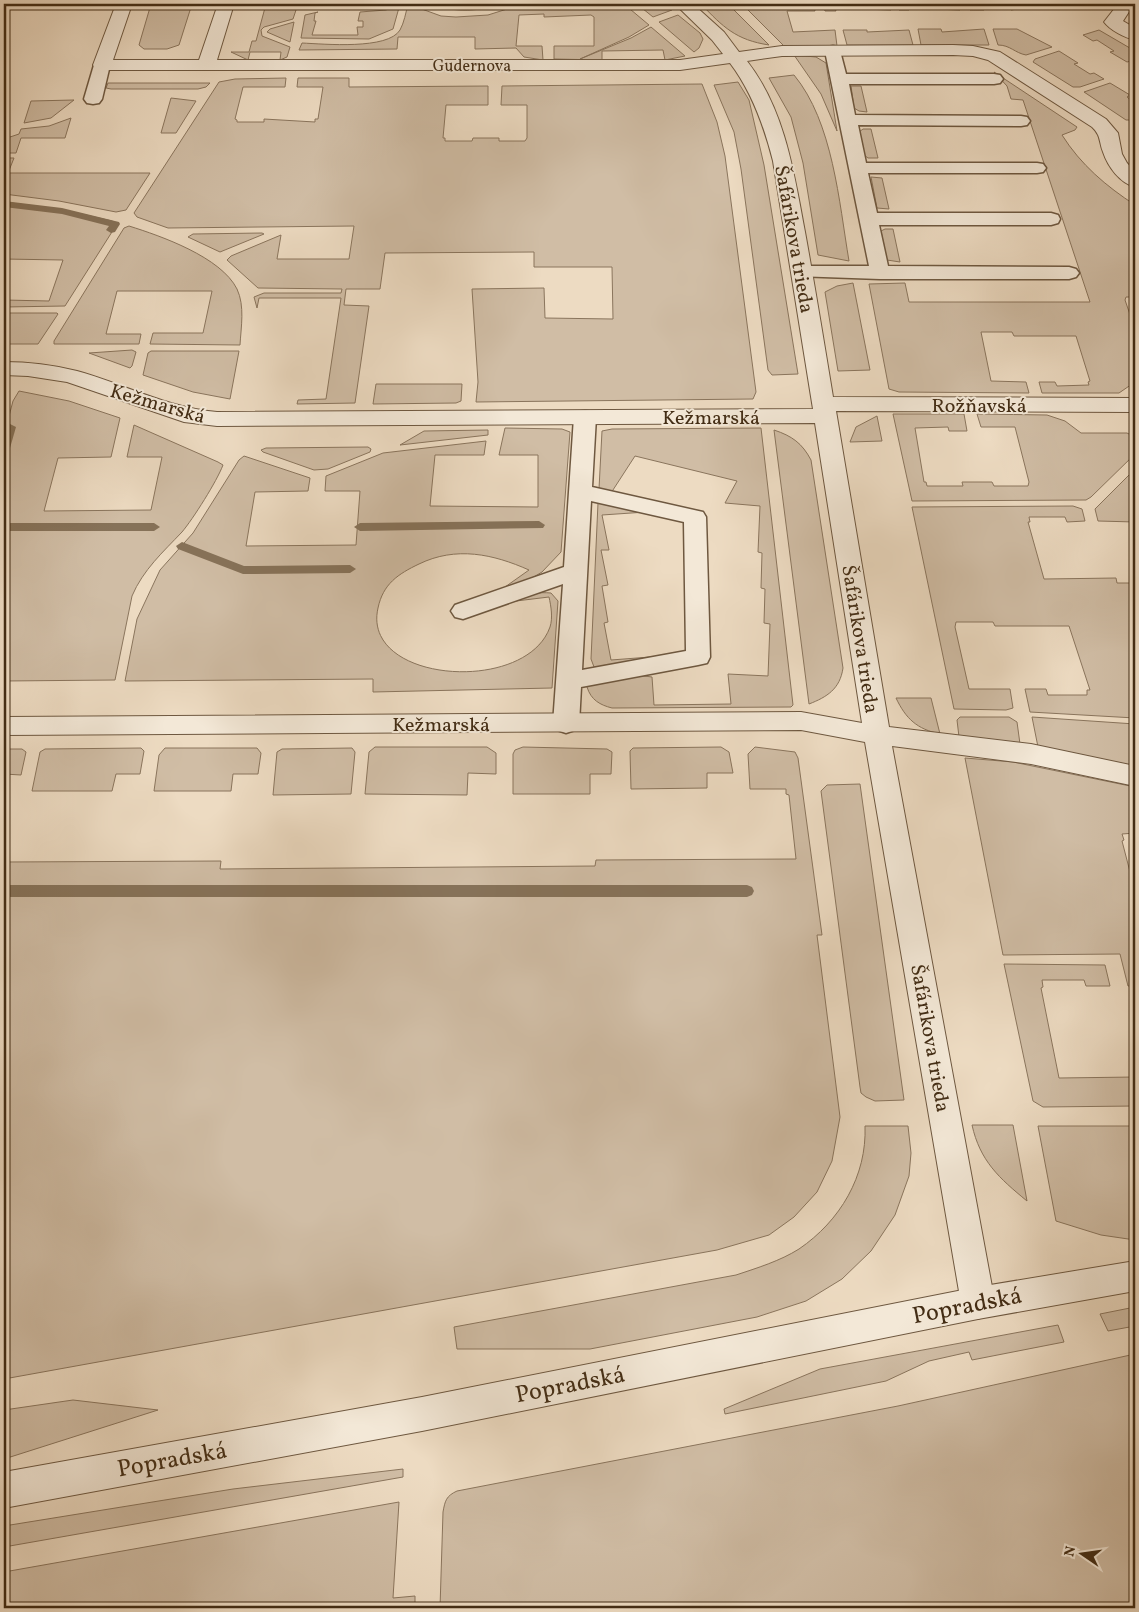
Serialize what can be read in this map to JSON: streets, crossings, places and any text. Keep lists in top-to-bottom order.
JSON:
{
  "streets": {
    "street": [
      "Gudernova",
      "Šafárikova trieda",
      "Kežmarská",
      "Rožňavská",
      "Popradská"
    ]
  },
  "crossings": [
    ["Gudernova", "Šafárikova trieda"],
    ["Šafárikova trieda", "Kežmarská"],
    ["Šafárikova trieda", "Rožňavská"],
    ["Šafárikova trieda", "Popradská"],
    ["Kežmarská", "Rožňavská"]
  ],
  "north": "left"
}
